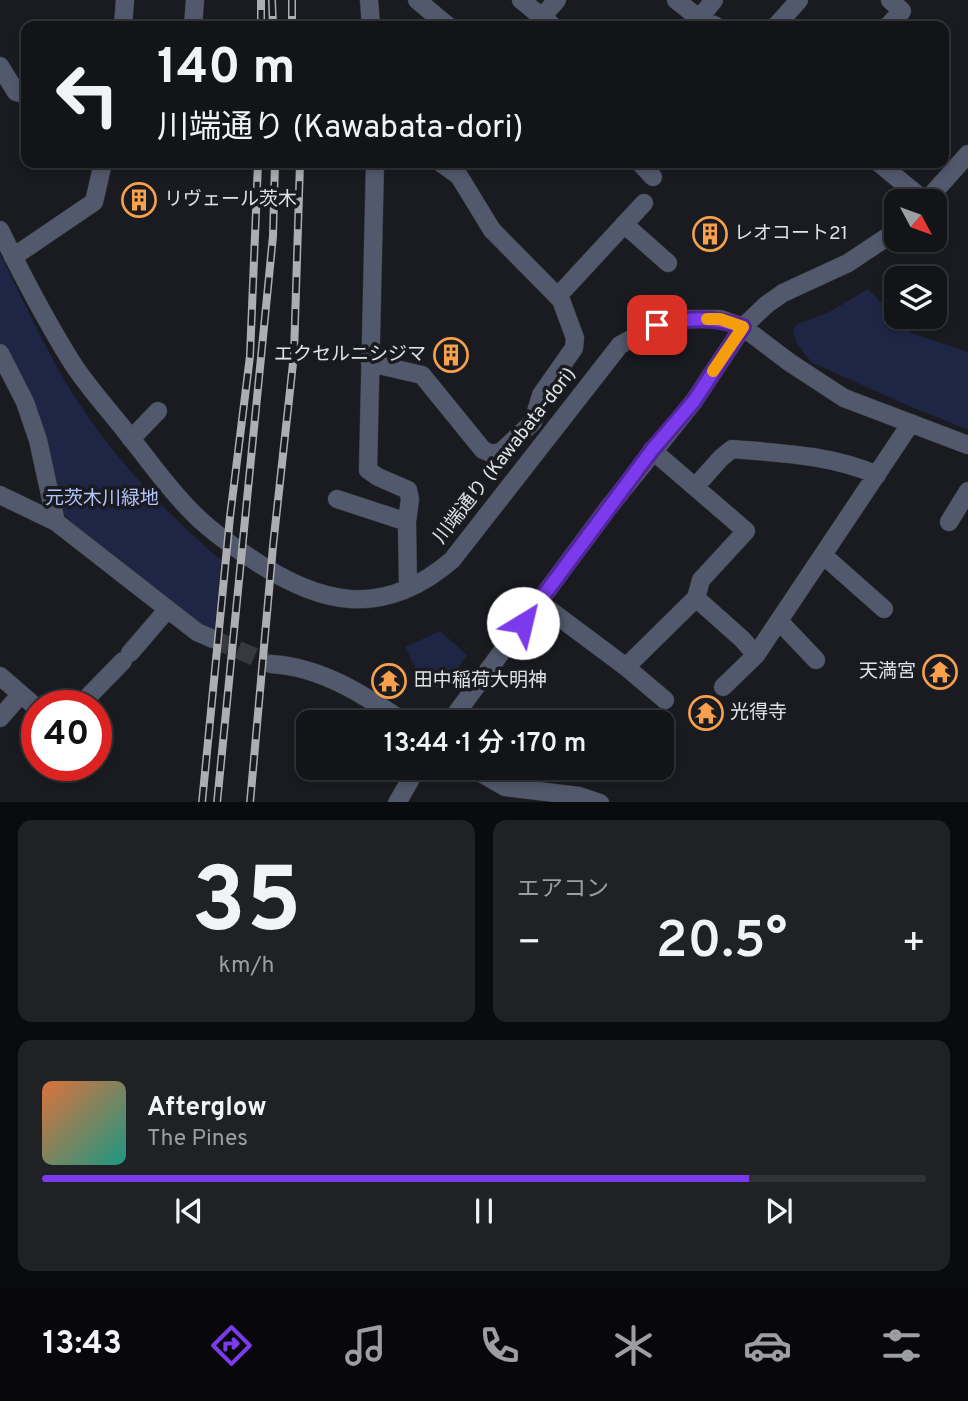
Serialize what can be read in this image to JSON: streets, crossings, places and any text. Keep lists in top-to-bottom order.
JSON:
{
  "streets": {
    "street": ["川端通り (Kawabata-dori)"]
  },
  "parks": ["元茨木川緑地"],
  "places": {
    "building": ["リヴェール茨木", "レオコート21", "エクセルニシジマ"],
    "temple": ["天満宮", "田中稲荷大明神", "光得寺"]
  },
  "north": "bottom right",
  "page": {
    "turn": ["140 m", "川端通り (Kawabata-dori)"],
    "limit": "40",
    "trip": "13:44 · 1 分 · 170 m",
    "tile": [
      ["35", "km/h"],
      "エアコン"
    ],
    "heat": ["−", "20.5°", "+"],
    "song": ["Afterglow", "The Pines"],
    "tabs": "13:43"
  }
}
